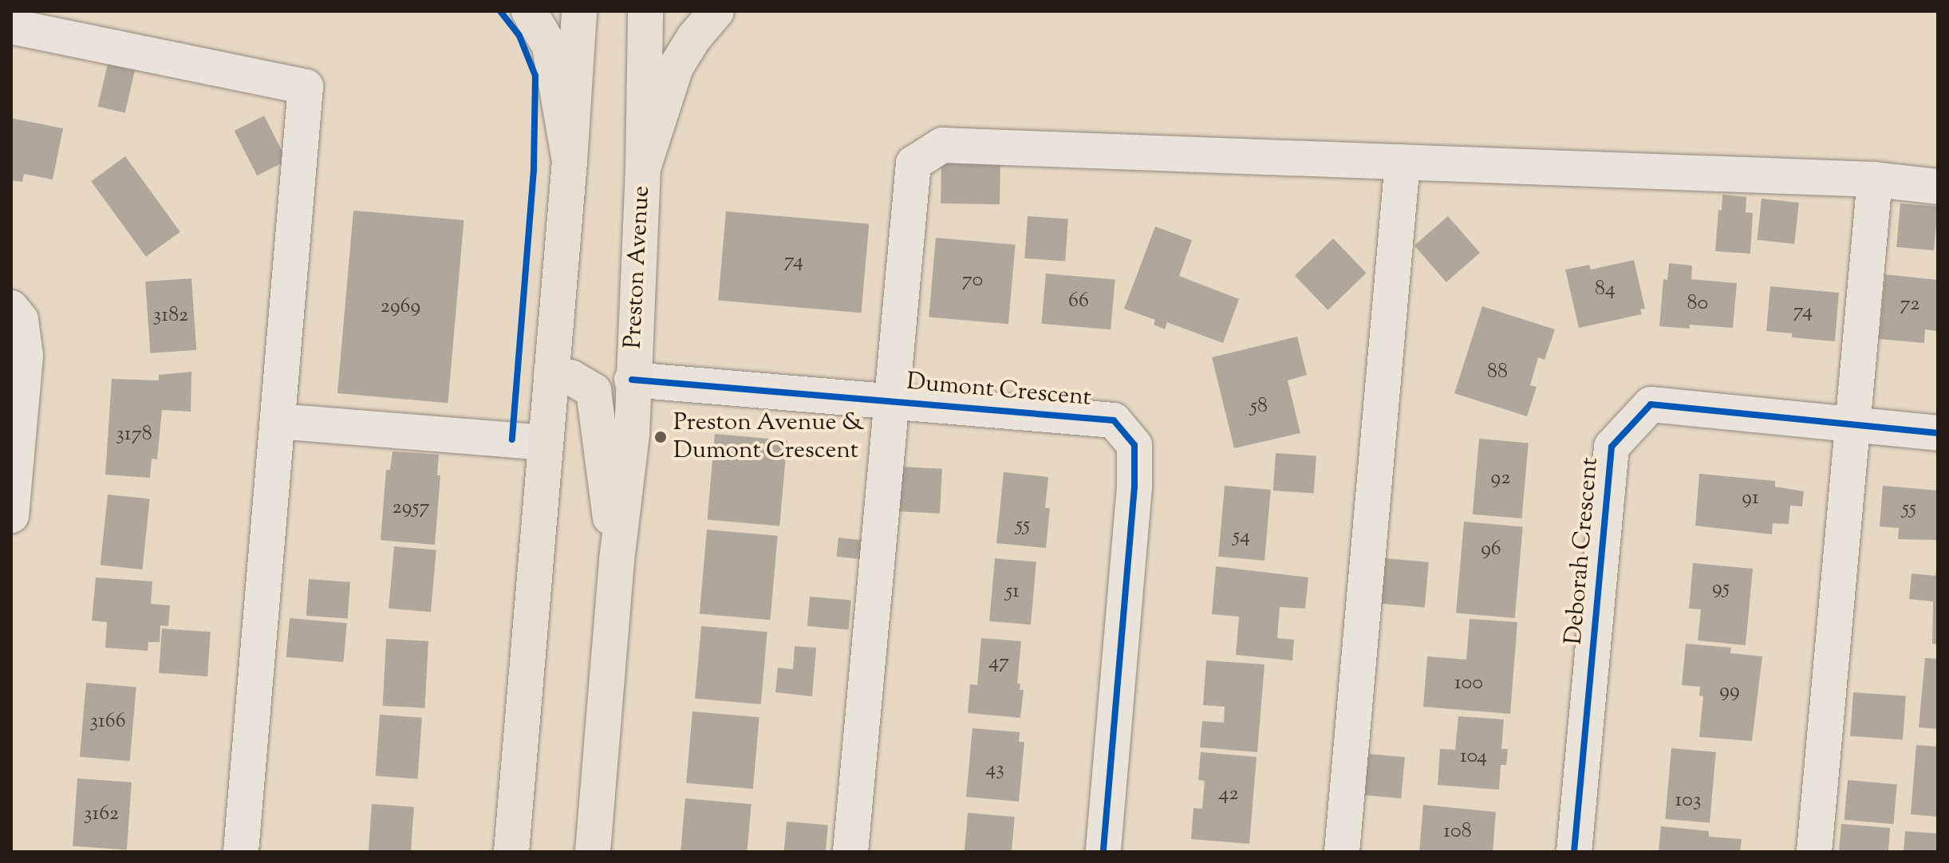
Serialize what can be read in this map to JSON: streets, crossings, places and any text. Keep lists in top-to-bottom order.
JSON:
{
  "streets": {
    "main road": ["Preston Avenue"],
    "street": ["Dumont Crescent", "Deborah Crescent"]
  },
  "crossings": [
    ["Preston Avenue", "Dumont Crescent"]
  ],
  "places": ["Preston Avenue & Dumont Crescent"],
  "house_numbers": [
    "74",
    "70",
    "84",
    "66",
    "80",
    "72",
    "2969",
    "74",
    "3182",
    "88",
    "58",
    "3178",
    "92",
    "91",
    "2957",
    "55",
    "55",
    "54",
    "96",
    "95",
    "51",
    "47",
    "100",
    "99",
    "3166",
    "104",
    "43",
    "42",
    "103",
    "3162",
    "108"
  ]
}
